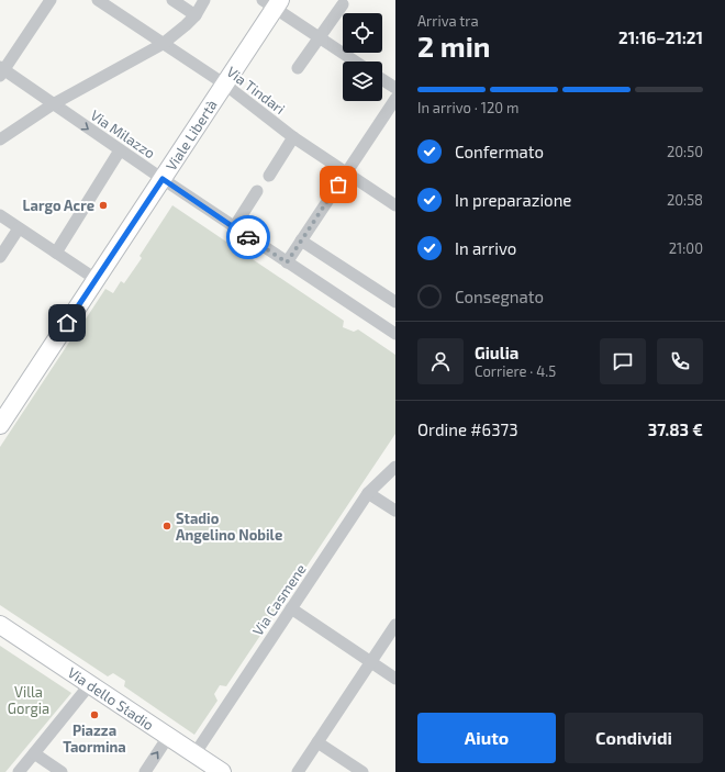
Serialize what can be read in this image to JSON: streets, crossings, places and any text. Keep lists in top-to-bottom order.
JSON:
{
  "streets": {
    "street": [
      "Via Tindari",
      "Via Milazzo",
      "Viale Libertà",
      "Via Casmene",
      "Via dello Stadio"
    ]
  },
  "crossings": [
    ["Via Tindari", "Viale Libertà"],
    ["Via Milazzo", "Viale Libertà"],
    ["Via Casmene", "Via dello Stadio"]
  ],
  "parks": ["Villa Gorgia"],
  "places": ["Largo Acre", "Stadio Angelino Nobile", "Piazza Taormina"],
  "page": {
    "heading": ["2 min", "Arriva tra", "21:16–21:21"],
    "panel": [
      "Giulia",
      "Corriere · 4.5",
      "Ordine #6373",
      "37.83 €"
    ],
    "bar": "In arrivo · 120 m",
    "list": [
      ["Confermato", "20:50"],
      ["In preparazione", "20:58"],
      ["In arrivo", "21:00"],
      "Consegnato"
    ],
    "buttons": ["Aiuto", "Condividi"]
  }
}
